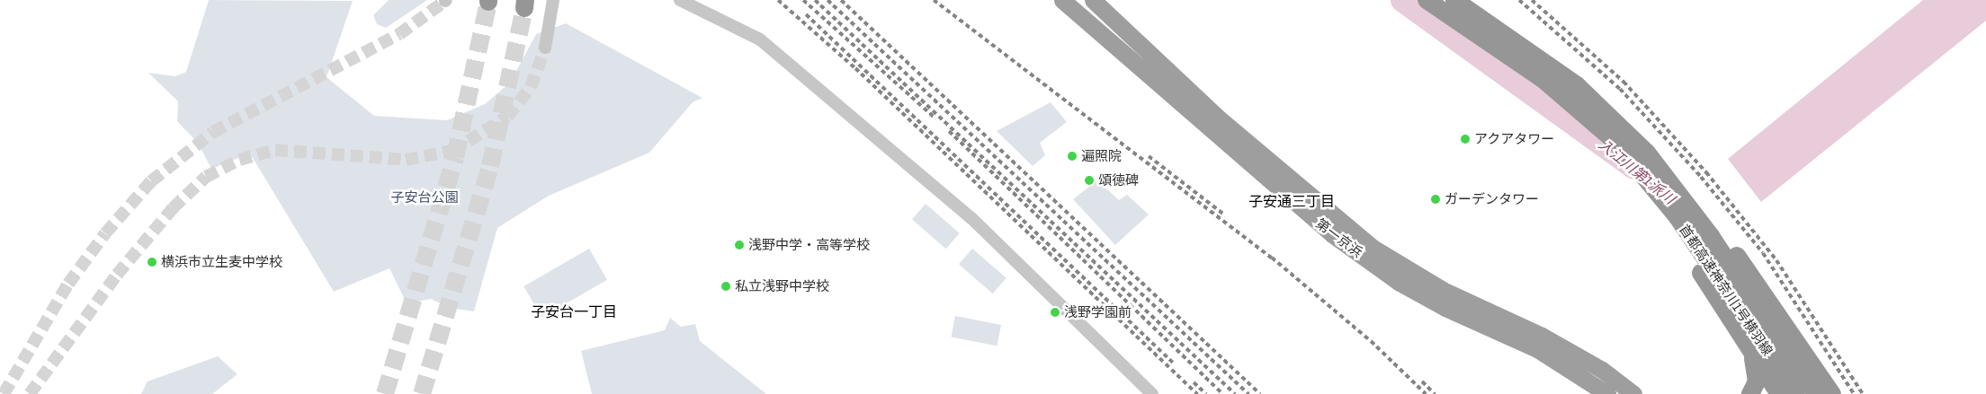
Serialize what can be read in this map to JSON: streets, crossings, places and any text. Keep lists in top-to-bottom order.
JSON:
{
  "streets": {
    "highway": ["第一京浜", "首都高速神奈川1号横羽線"]
  },
  "districts": ["子安通三丁目", "子安台一丁目"],
  "water": ["入江川第1派川"],
  "parks": ["子安台公園"],
  "places": [
    "アクアタワー",
    "遍照院",
    "頌徳碑",
    "ガーデンタワー",
    "浅野中学・高等学校",
    "横浜市立生麦中学校",
    "私立浅野中学校",
    "浅野学園前"
  ]
}
